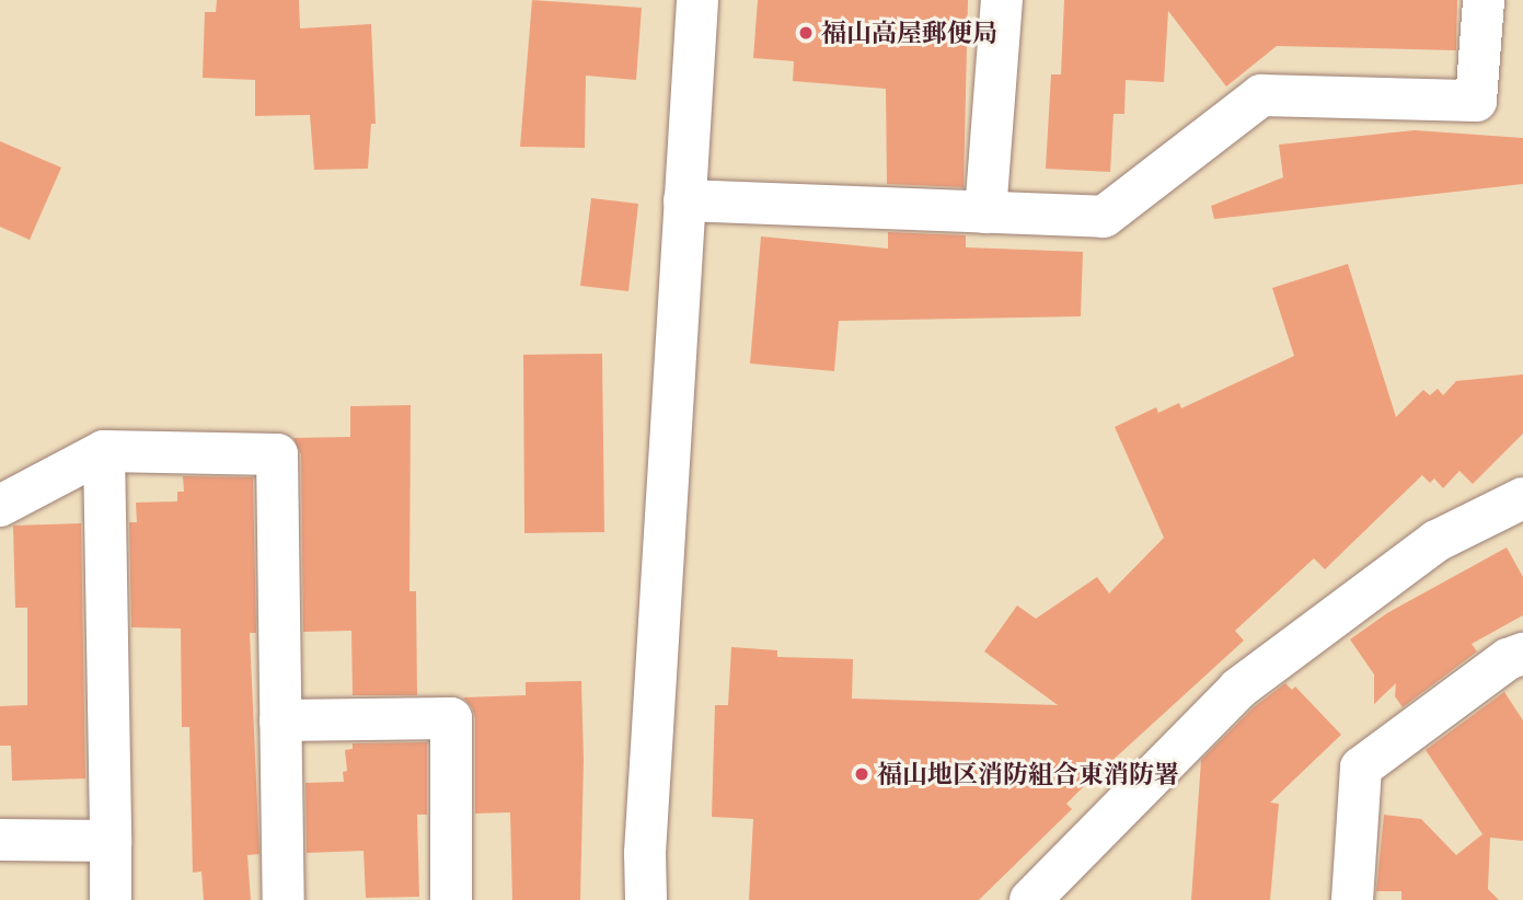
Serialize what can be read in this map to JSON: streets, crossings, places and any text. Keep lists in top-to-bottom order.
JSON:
{
  "places": ["福山高屋郵便局", "福山地区消防組合東消防署"]
}
